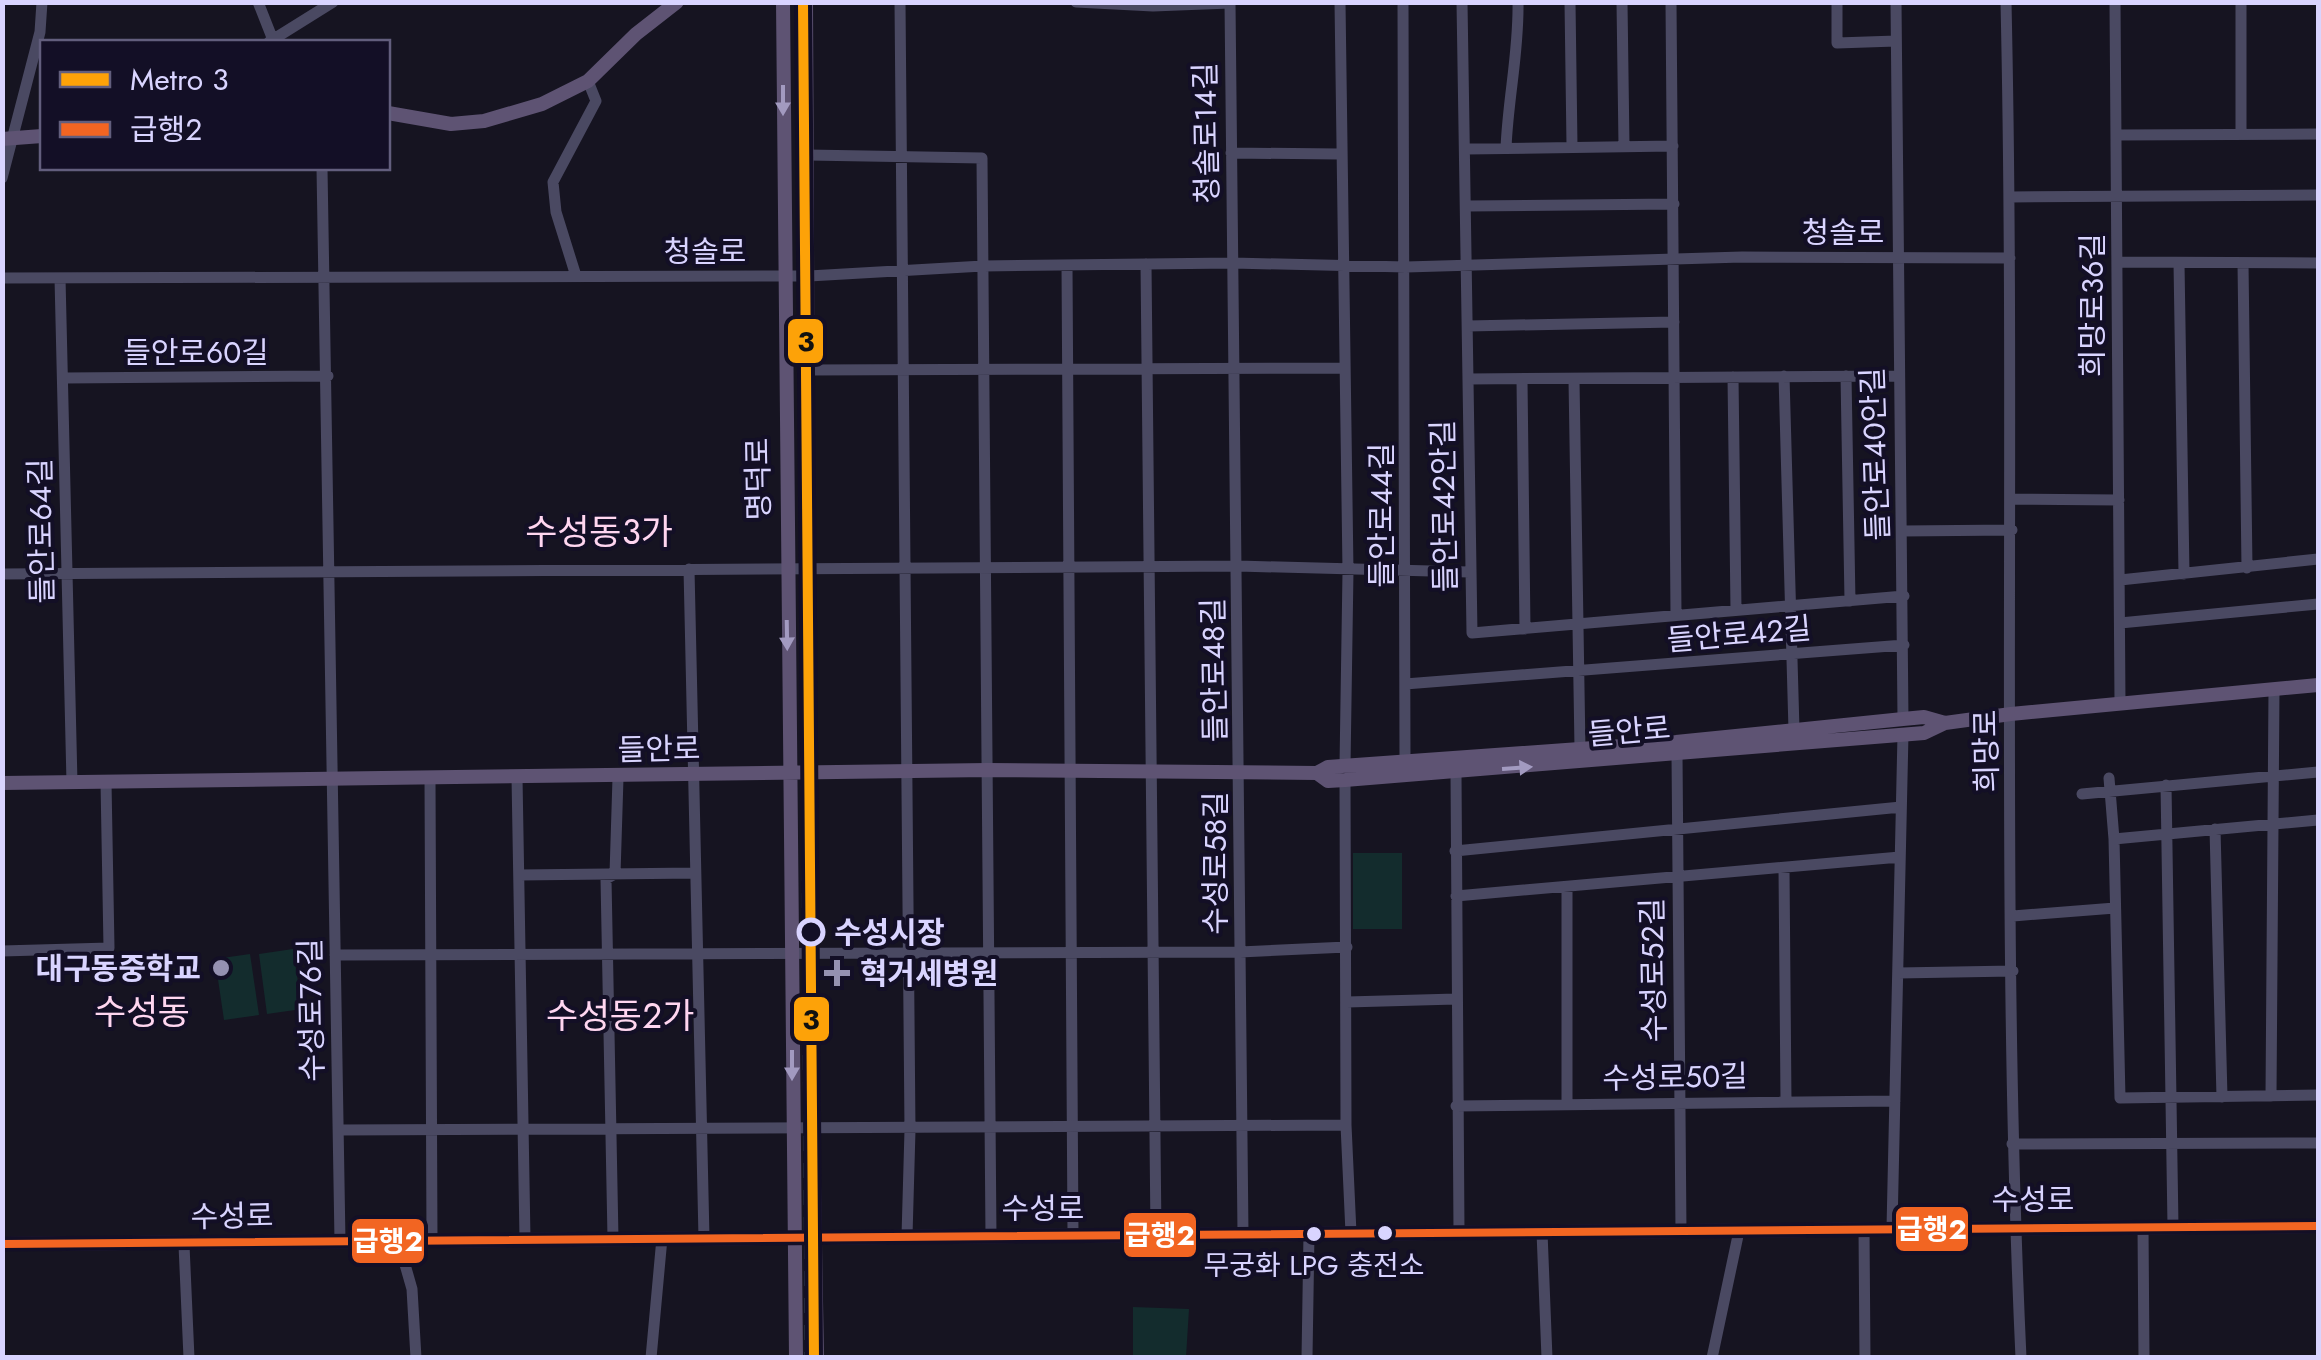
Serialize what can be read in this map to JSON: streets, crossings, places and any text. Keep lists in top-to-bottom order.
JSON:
{
  "streets": {
    "main road": ["명덕로", "들안로", "수성로"],
    "street": [
      "청솔로14길",
      "청솔로",
      "희망로36길",
      "들안로60길",
      "들안로40안길",
      "들안로42안길",
      "들안로44길",
      "들안로64길",
      "들안로42길",
      "들안로48길",
      "희망로",
      "수성로58길",
      "수성로52길",
      "수성로76길",
      "수성로50길"
    ]
  },
  "crossings": [
    ["청솔로14길", "청솔로"],
    ["청솔로14길", "들안로48길"],
    ["청솔로", "들안로40안길"],
    ["청솔로", "명덕로"],
    ["청솔로", "들안로42안길"],
    ["청솔로", "들안로44길"],
    ["청솔로", "들안로64길"],
    ["청솔로", "들안로48길"],
    ["청솔로", "희망로"],
    ["들안로60길", "들안로64길"],
    ["명덕로", "들안로48길"],
    ["명덕로", "들안로"],
    ["명덕로", "수성로58길"],
    ["명덕로", "수성로"],
    ["들안로44길", "들안로42길"],
    ["들안로44길", "들안로"],
    ["들안로64길", "들안로"],
    ["들안로48길", "들안로"],
    ["들안로48길", "수성로58길"],
    ["들안로", "희망로"],
    ["들안로", "수성로58길"],
    ["들안로", "수성로52길"],
    ["들안로", "수성로76길"],
    ["희망로", "수성로"],
    ["수성로58길", "수성로"],
    ["수성로52길", "수성로50길"],
    ["수성로52길", "수성로"],
    ["수성로76길", "수성로"]
  ],
  "districts": ["수성동3가", "수성동", "수성동2가"],
  "places": {
    "other": ["수성시장", "대구동중학교", "무궁화 LPG 충전소"],
    "health": ["혁거세병원"]
  },
  "lines": ["metro line 3", "transit line 급행2"],
  "legend": ["Metro 3", "급행2"]
}
